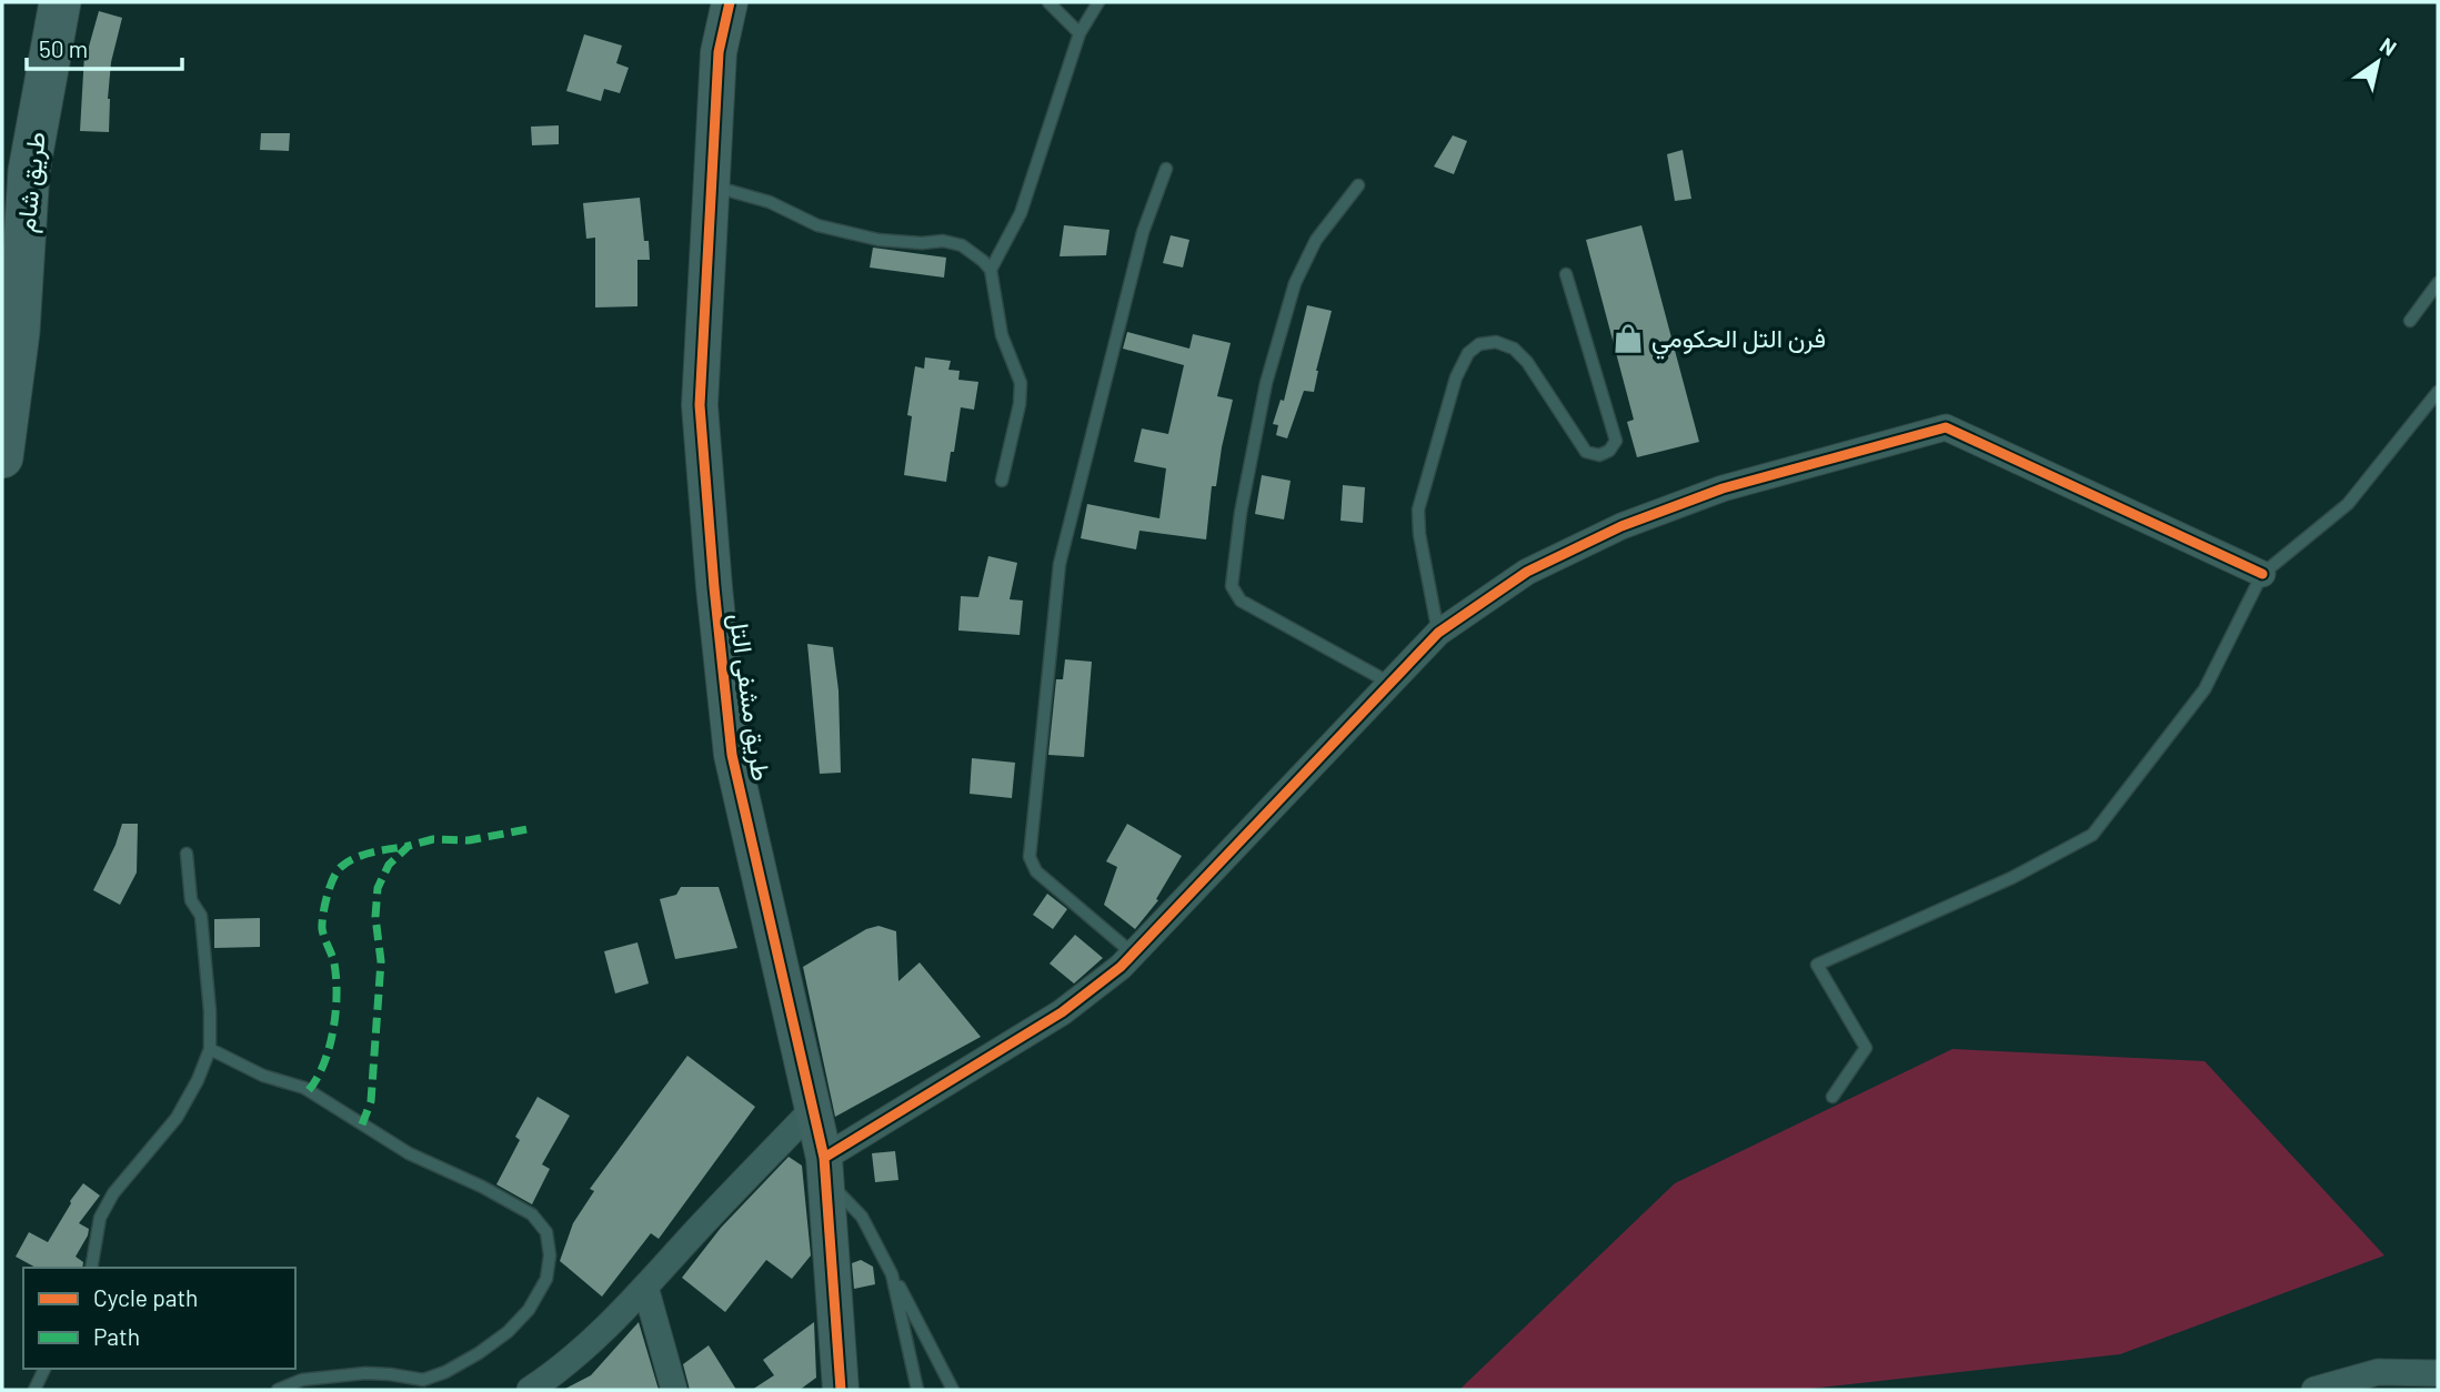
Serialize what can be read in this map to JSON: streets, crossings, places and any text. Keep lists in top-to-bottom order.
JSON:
{
  "streets": {
    "main road": ["طريق شام"],
    "street": ["طريق مشفى التل"]
  },
  "places": {
    "shop": ["فرن التل الحكومي"]
  },
  "legend": ["Cycle path", "Path"],
  "scale_bar": "50 m",
  "north": "top right"
}
